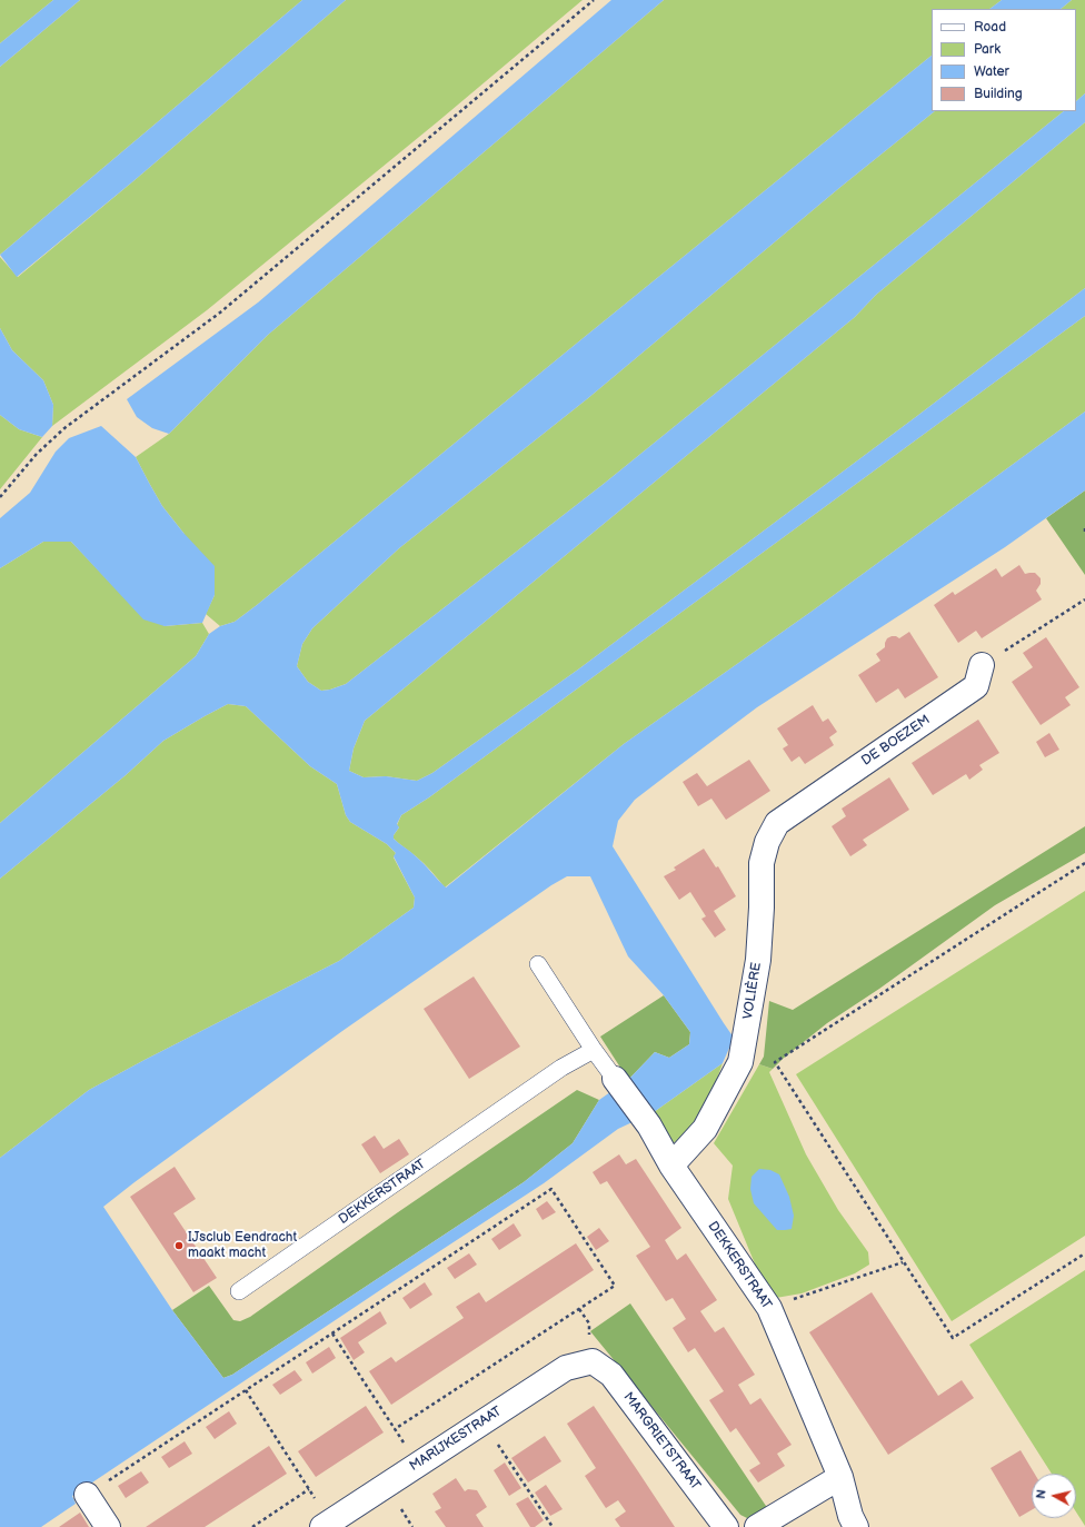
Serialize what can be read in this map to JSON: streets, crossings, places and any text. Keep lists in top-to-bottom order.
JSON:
{
  "streets": {
    "street": [
      "DE BOEZEM",
      "VOLIÈRE",
      "DEKKERSTRAAT",
      "MARIJKESTRAAT",
      "MARGRIETSTRAAT"
    ]
  },
  "crossings": [
    ["DE BOEZEM", "VOLIÈRE"],
    ["VOLIÈRE", "DEKKERSTRAAT"],
    ["MARIJKESTRAAT", "MARGRIETSTRAAT"]
  ],
  "places": ["IJsclub Eendracht maakt macht"],
  "legend": [
    "Road",
    "Park",
    "Water",
    "Building"
  ],
  "north": "left"
}
